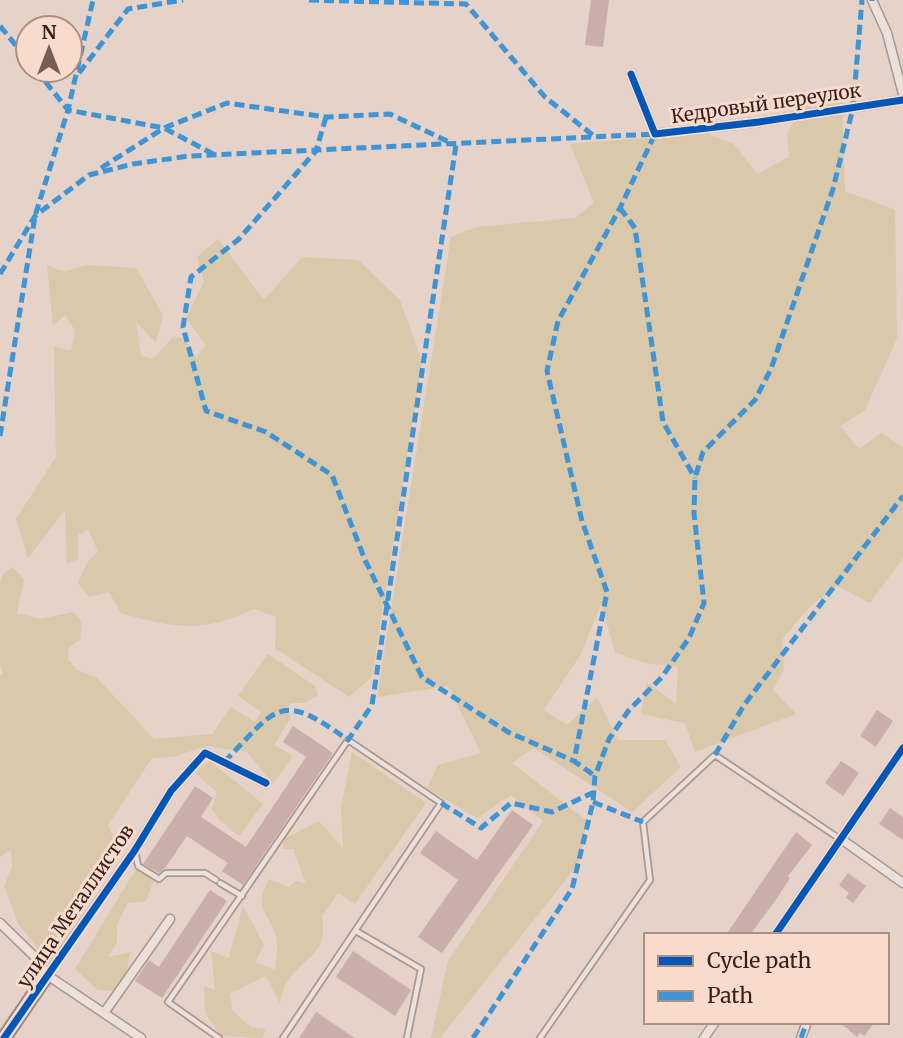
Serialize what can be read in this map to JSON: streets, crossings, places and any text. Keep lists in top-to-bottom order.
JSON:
{
  "streets": {
    "street": ["Кедровый переулок", "улица Металлистов"]
  },
  "legend": ["Cycle path", "Path"],
  "north": "top"
}
